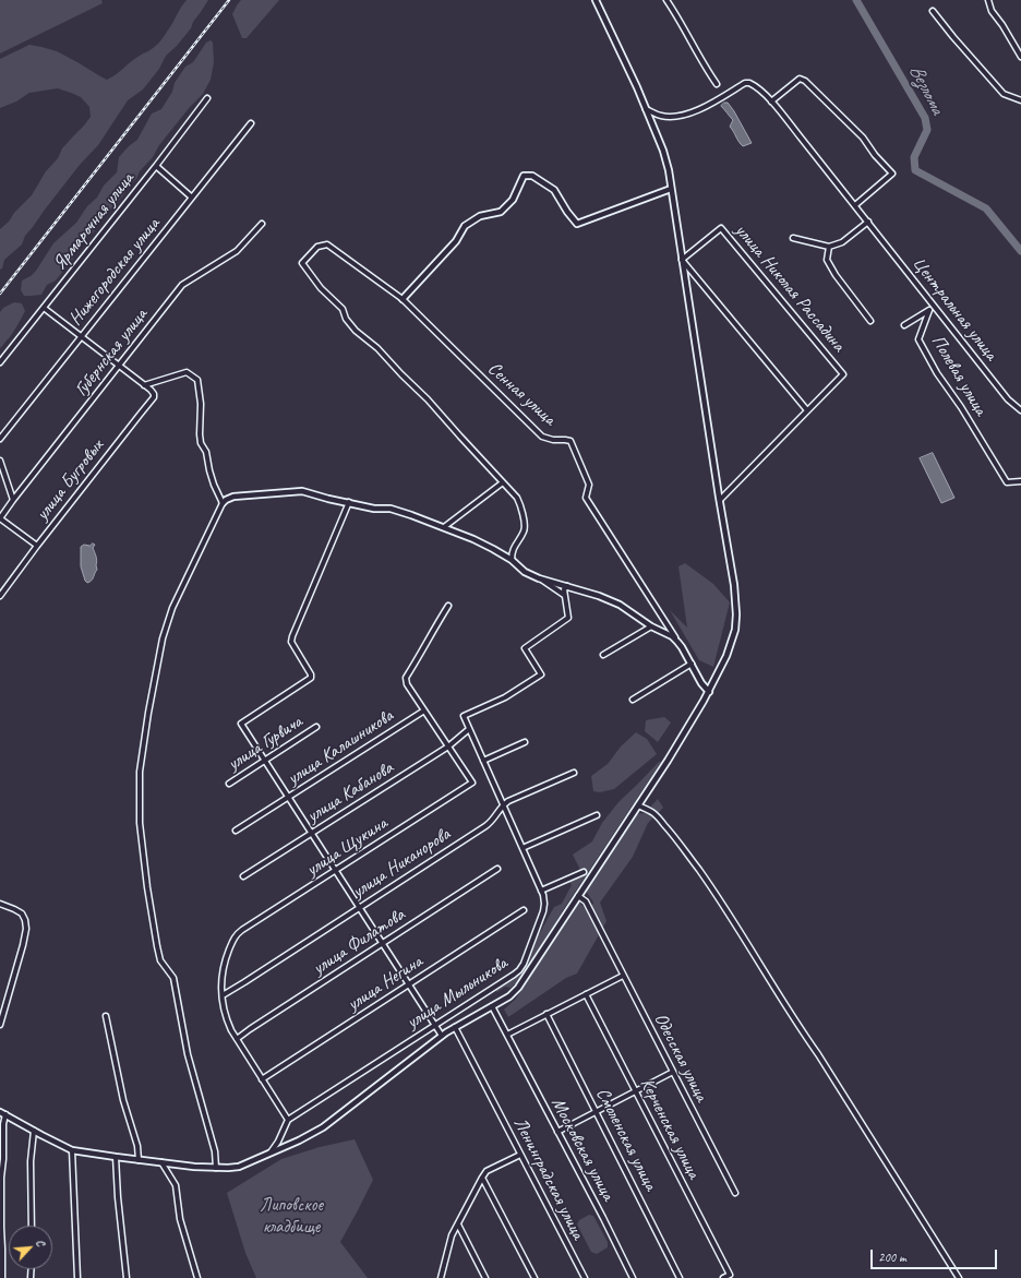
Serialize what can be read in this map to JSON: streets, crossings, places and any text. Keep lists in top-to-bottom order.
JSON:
{
  "streets": {
    "street": [
      "Ярмарочная улица",
      "Нижегородская улица",
      "улица Николая Рассадина",
      "Центральная улица",
      "Губернская улица",
      "Полевая улица",
      "Сенная улица",
      "улица Бугровых",
      "улица Гурвича",
      "улица Калашникова",
      "улица Кабанова",
      "улица Щукина",
      "улица Никанорова",
      "улица Филатова",
      "улица Негина",
      "улица Мыльникова",
      "Одесская улица",
      "Керченская улица",
      "Смоленская улица",
      "Московская улица",
      "Ленинградская улица"
    ]
  },
  "crossings": [
    ["улица Кабанова", "улица Щукина"],
    ["улица Кабанова", "улица Мыльникова"],
    ["улица Щукина", "улица Никанорова"],
    ["улица Никанорова", "улица Мыльникова"]
  ],
  "water": ["Везлома"],
  "parks": ["Липовское кладбище"],
  "scale_bar": "200 m",
  "north": "top right"
}
